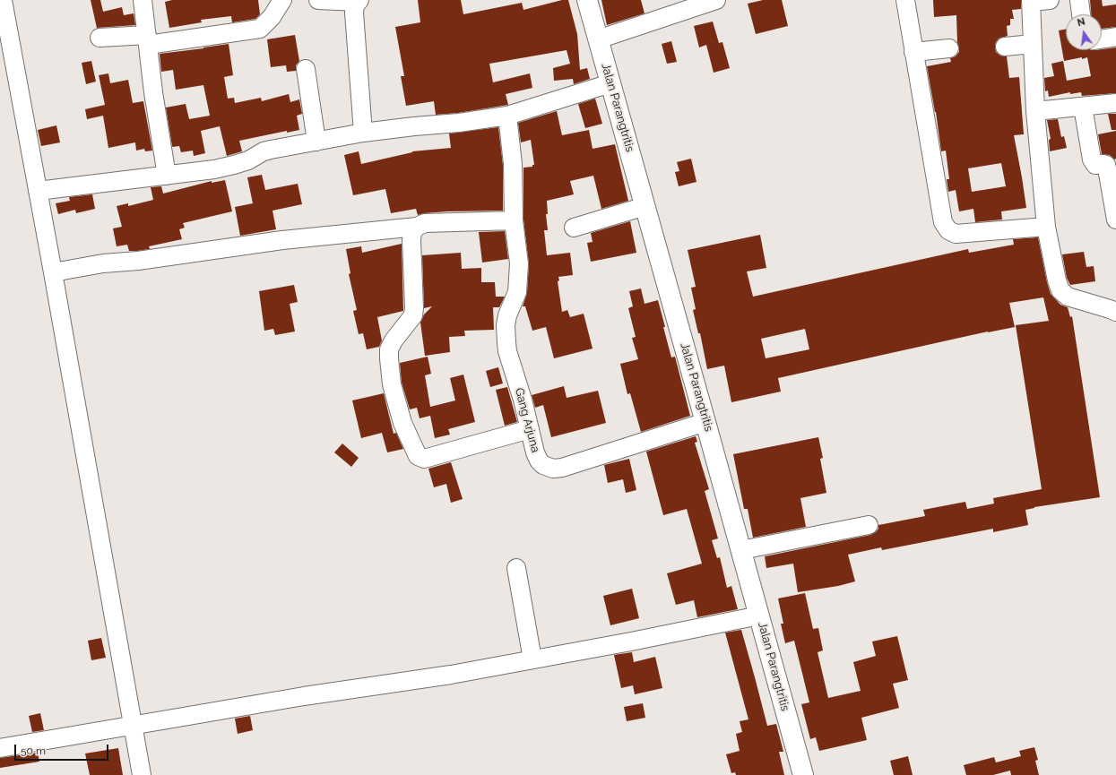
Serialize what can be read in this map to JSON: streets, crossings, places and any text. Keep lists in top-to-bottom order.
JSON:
{
  "streets": {
    "main road": ["Jalan Parangtritis"],
    "street": ["Gang Arjuna"]
  },
  "crossings": [
    ["Jalan Parangtritis", "Gang Arjuna"]
  ],
  "scale_bar": "50 m",
  "north": "top"
}
